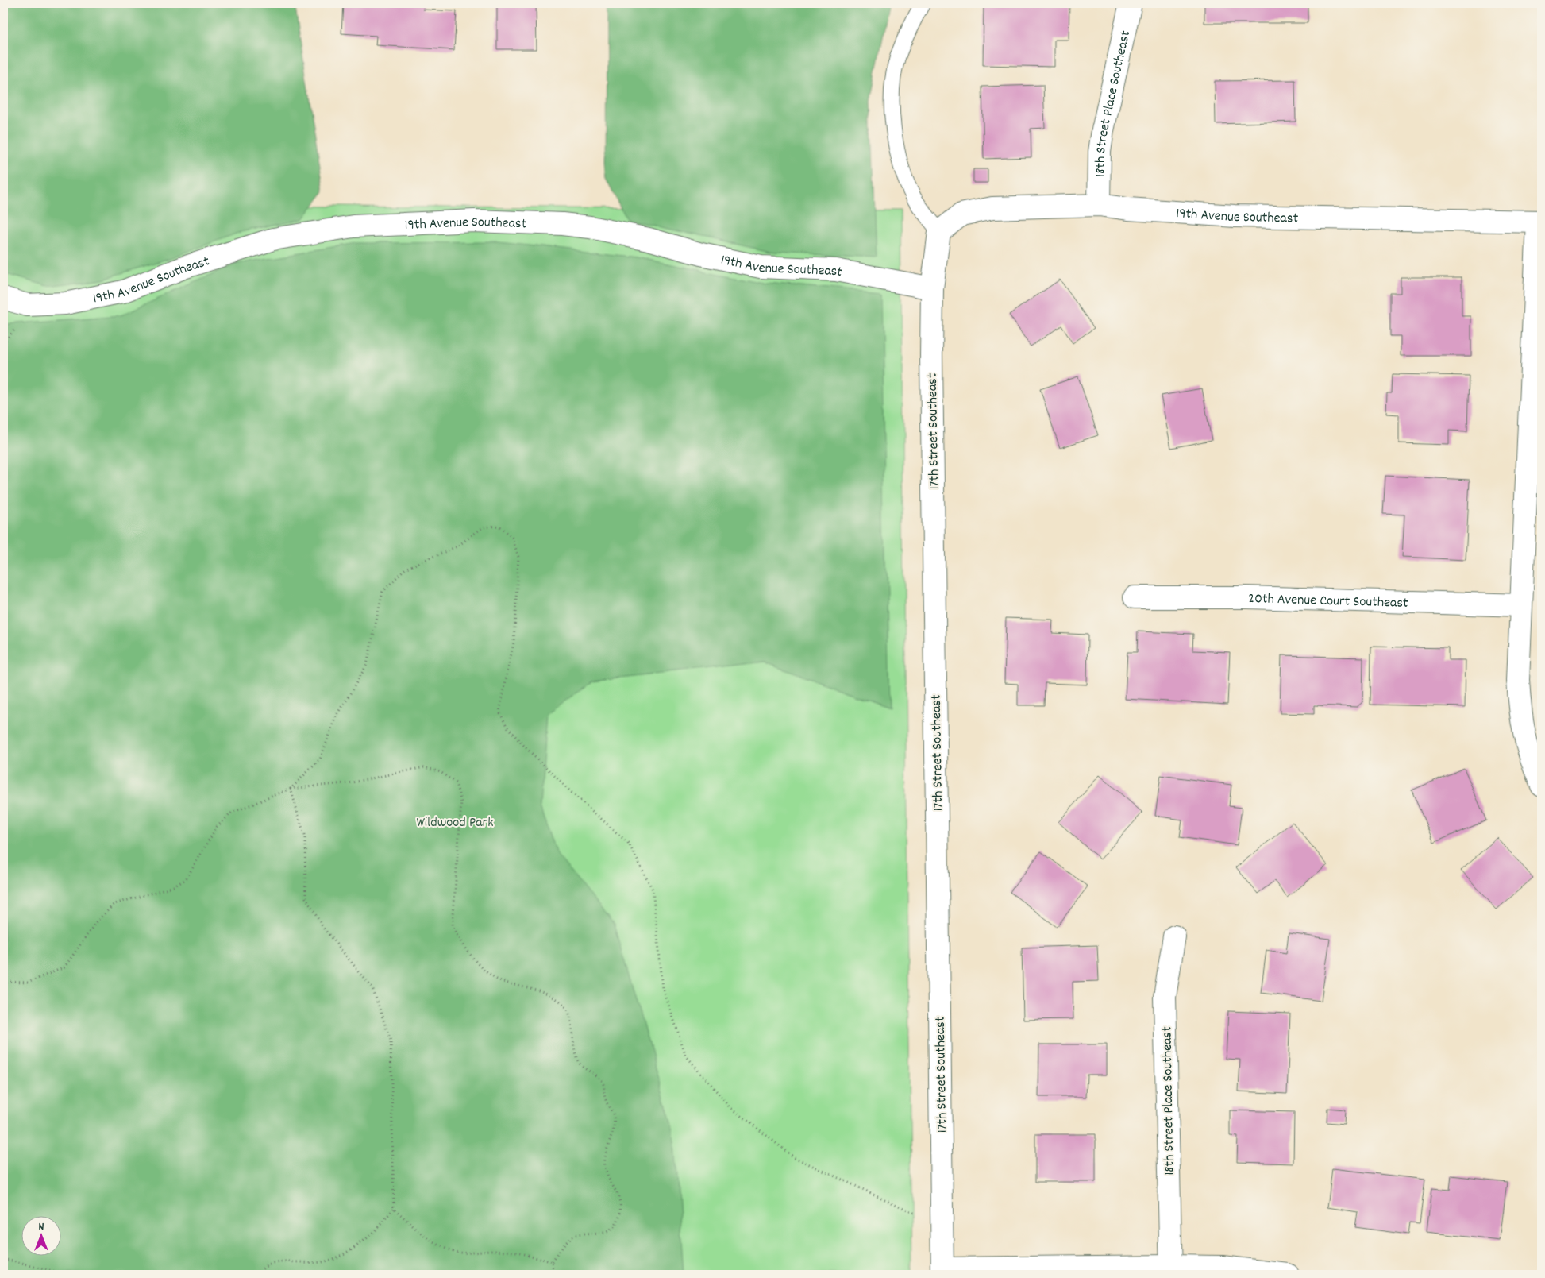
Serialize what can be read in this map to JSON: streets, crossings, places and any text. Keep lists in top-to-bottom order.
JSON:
{
  "streets": {
    "street": [
      "18th Street Place Southeast",
      "19th Avenue Southeast",
      "17th Street Southeast",
      "20th Avenue Court Southeast"
    ]
  },
  "crossings": [
    ["18th Street Place Southeast", "19th Avenue Southeast"],
    ["19th Avenue Southeast", "17th Street Southeast"]
  ],
  "parks": ["Wildwood Park"],
  "north": "top"
}
